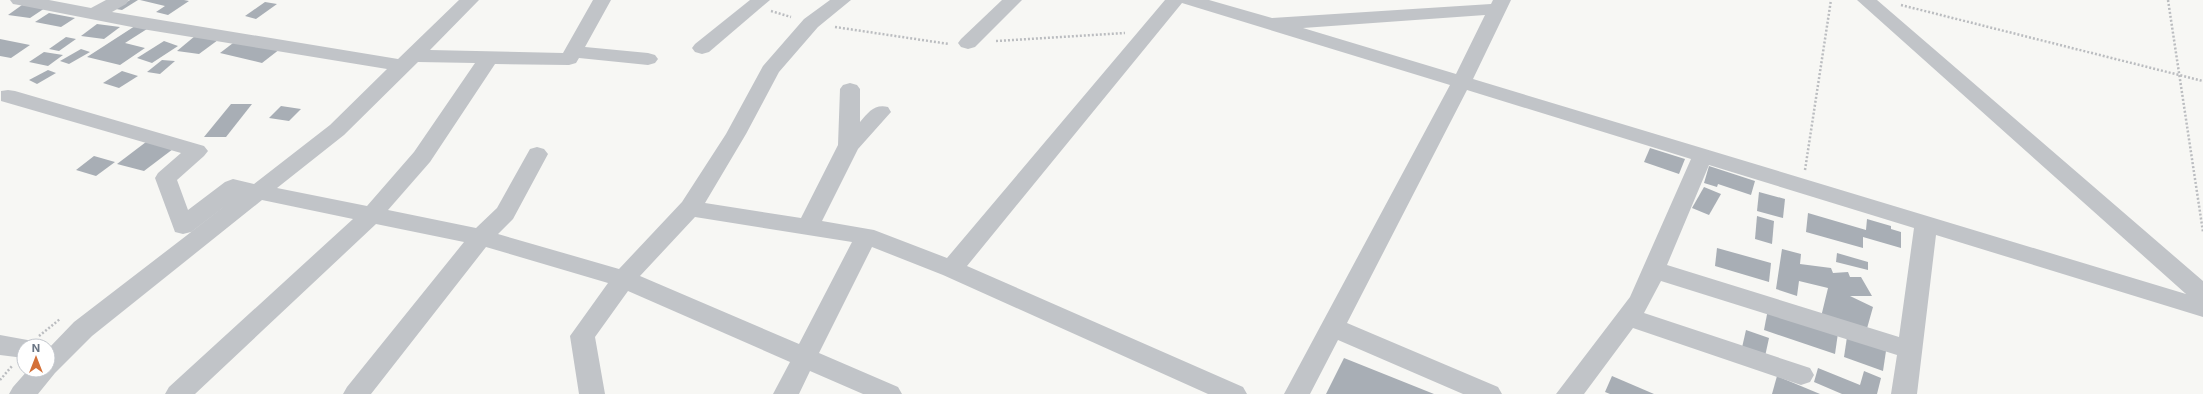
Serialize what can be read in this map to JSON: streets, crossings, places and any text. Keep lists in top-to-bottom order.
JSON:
{
  "north": "top"
}
